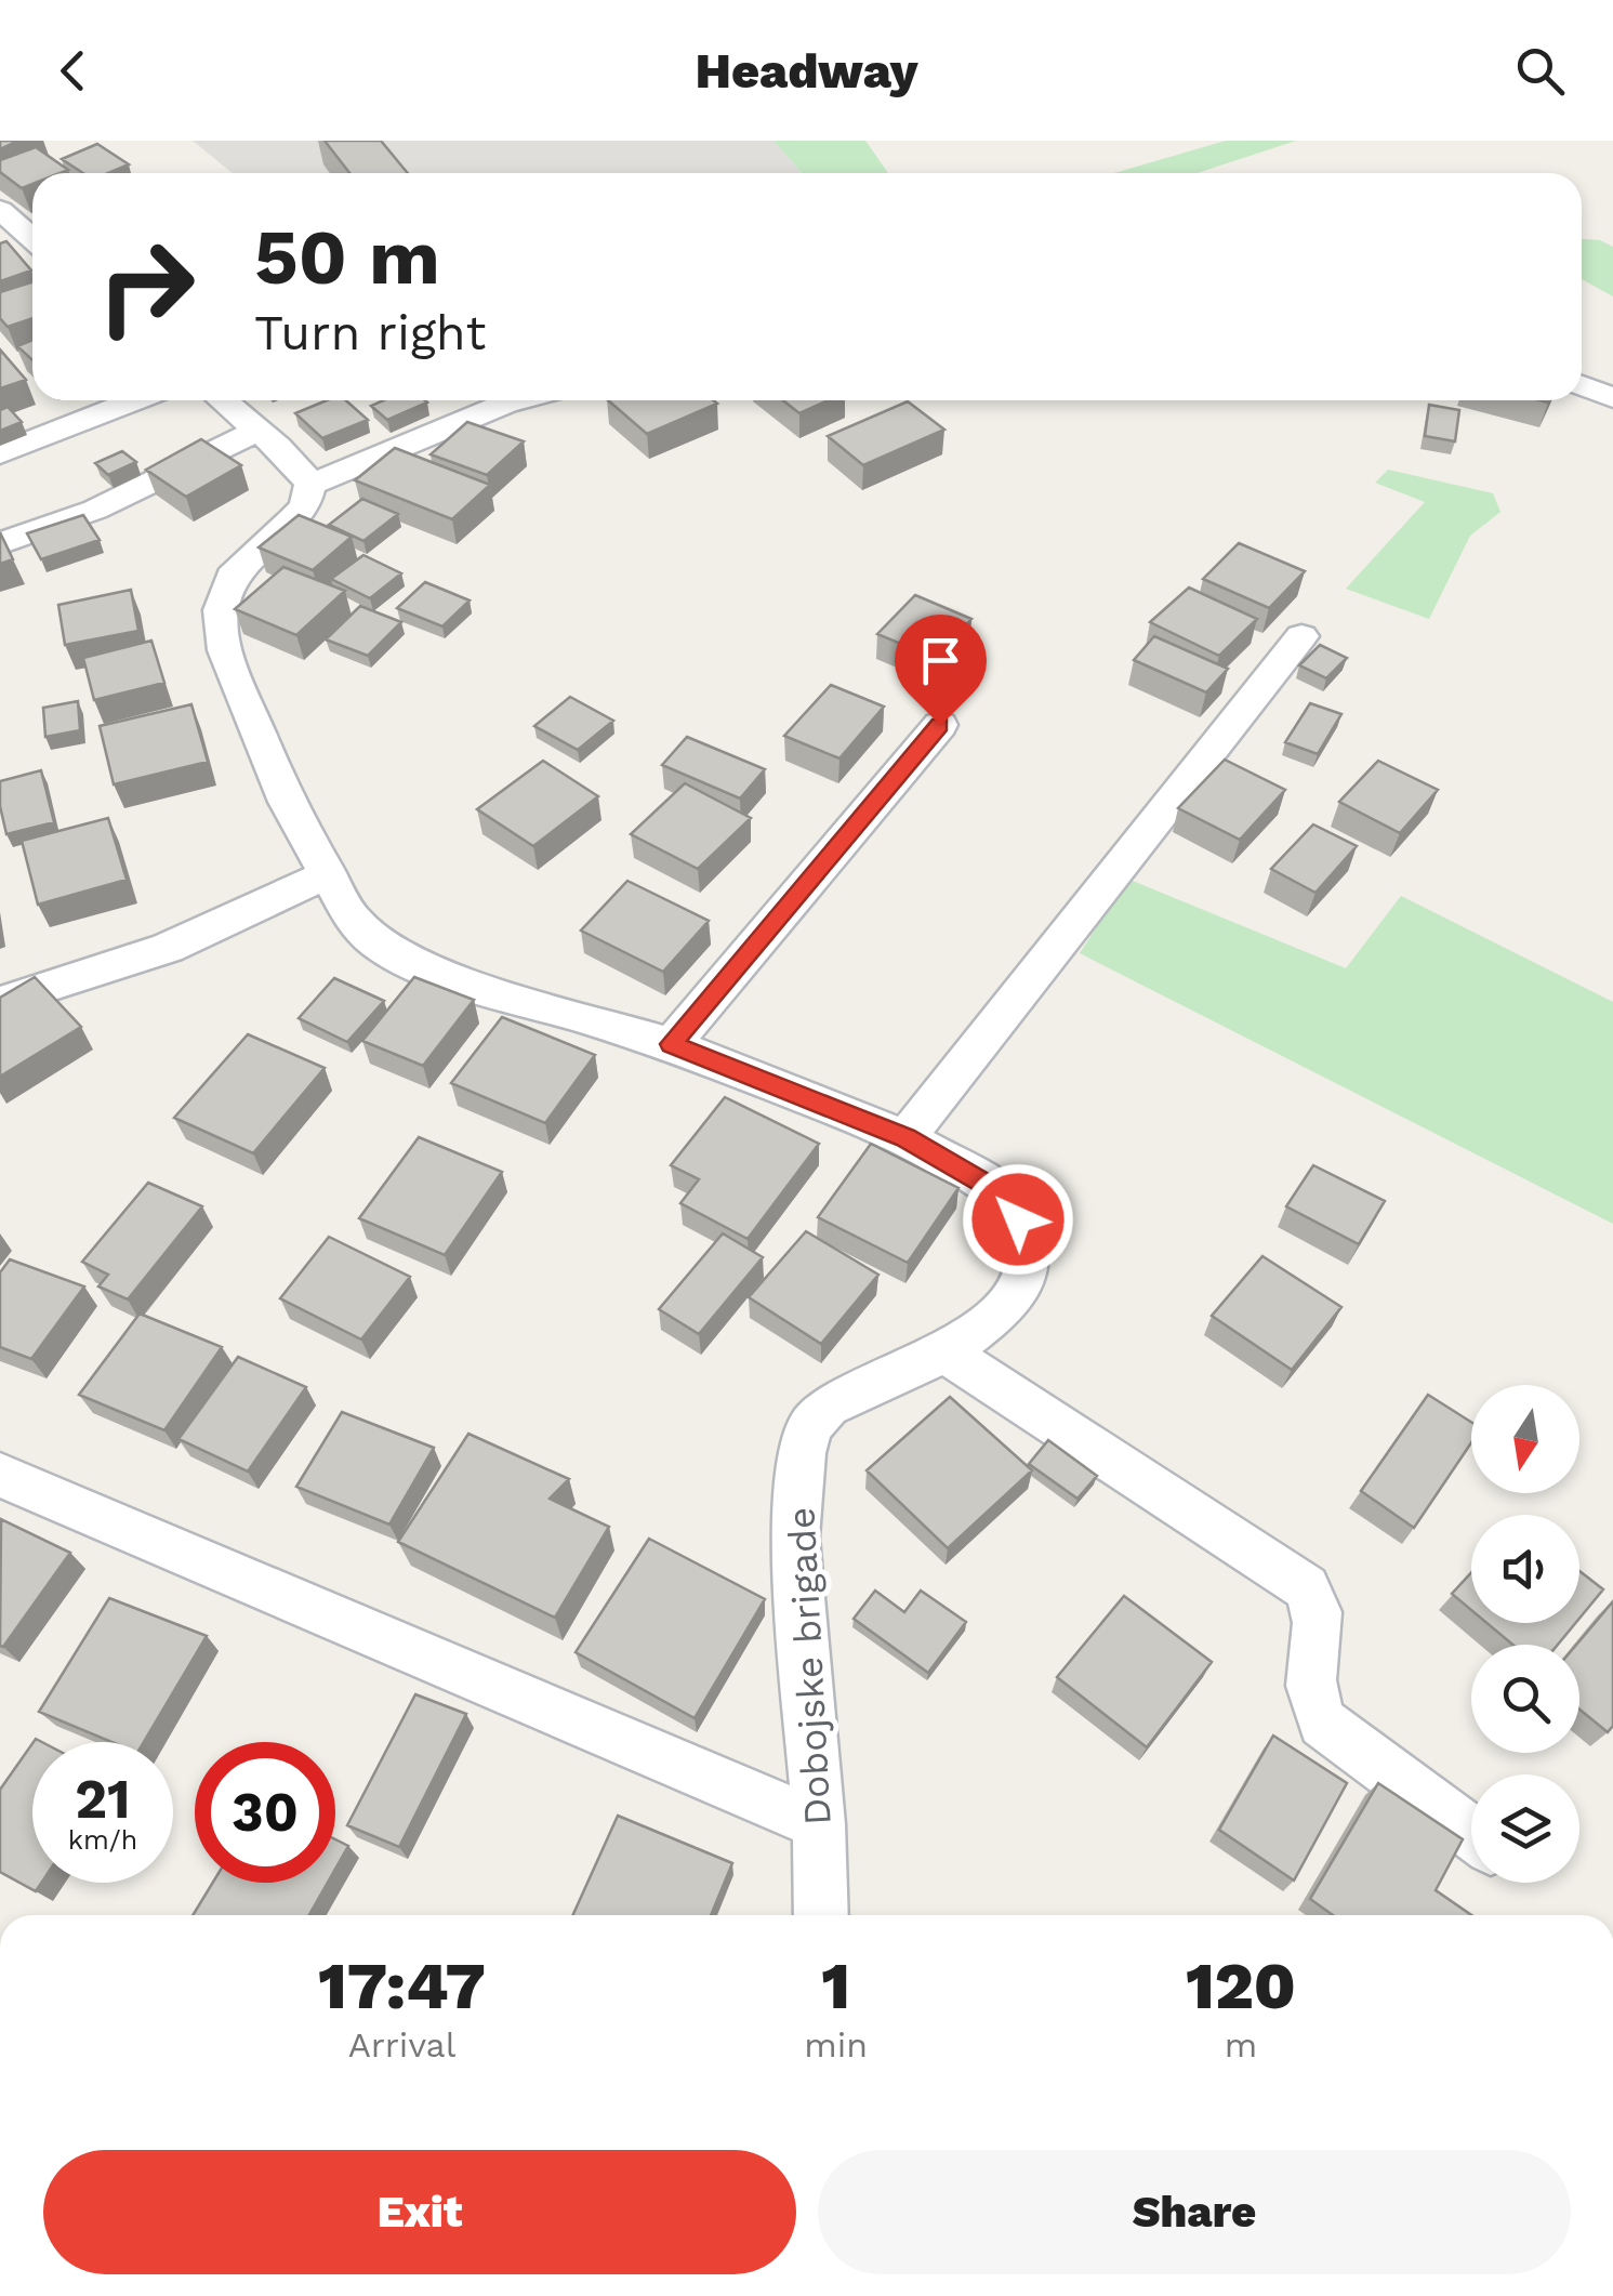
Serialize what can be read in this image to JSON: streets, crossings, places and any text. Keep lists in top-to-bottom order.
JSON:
{
  "streets": {
    "street": ["Dobojske brigade"]
  },
  "north": "bottom",
  "page": {
    "header": "Headway",
    "turn": ["50 m", "Turn right"],
    "speed": "21 km/h",
    "limit": "30",
    "eta": [
      "17:47",
      "Arrival",
      "1",
      "min",
      "120",
      "m"
    ],
    "buttons": ["Exit", "Share"]
  }
}
